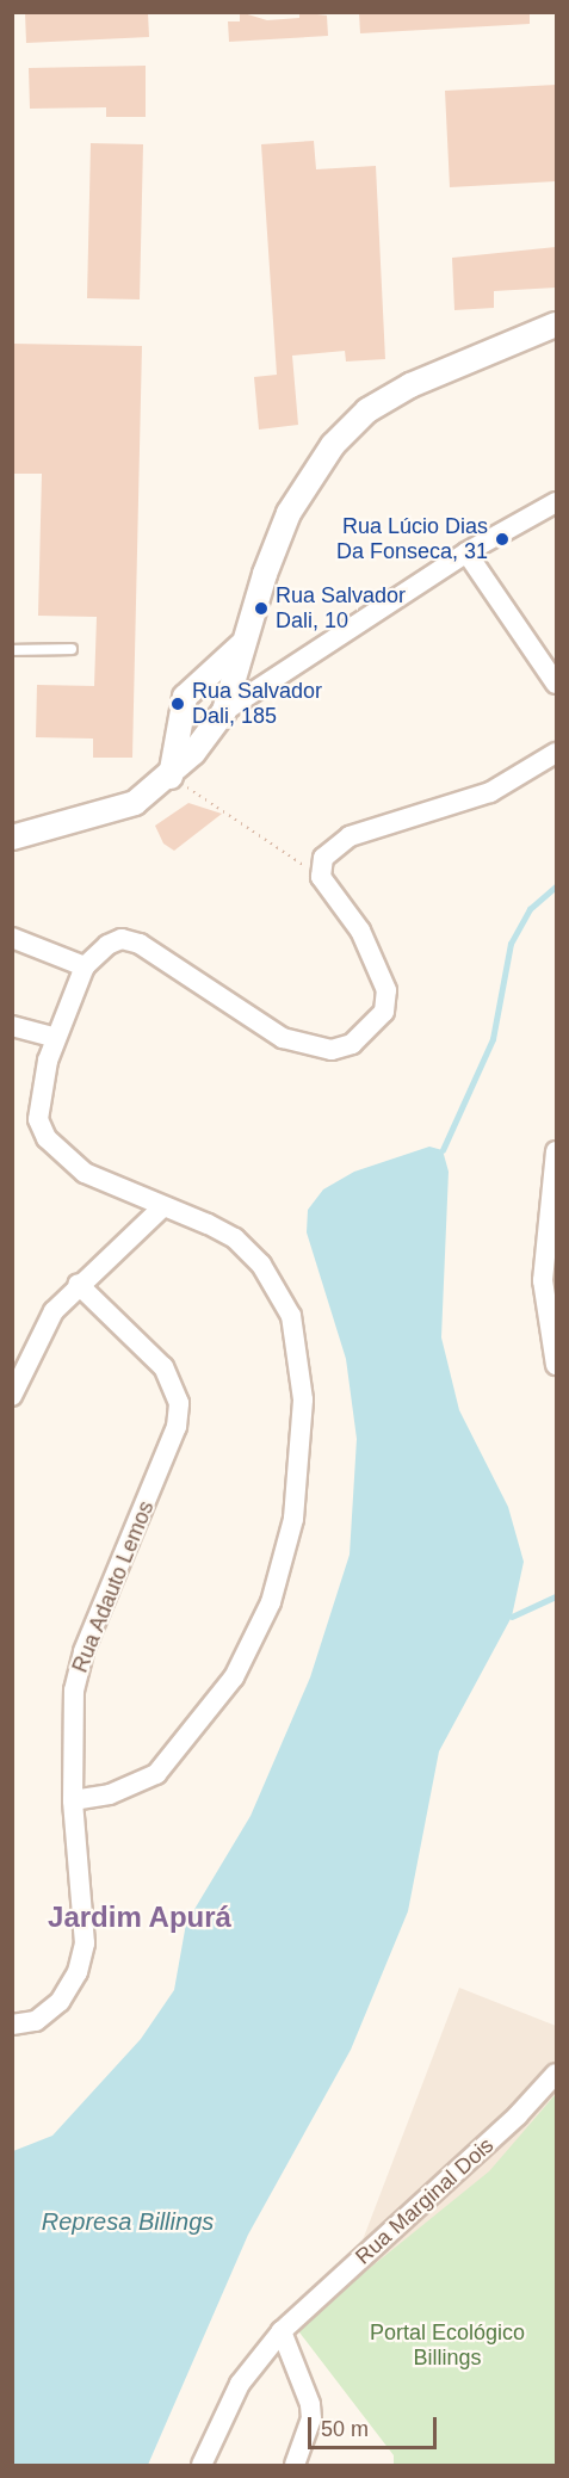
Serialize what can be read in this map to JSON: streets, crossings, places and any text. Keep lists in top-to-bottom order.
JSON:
{
  "streets": {
    "street": ["Rua Adauto Lemos", "Rua Marginal Dois"]
  },
  "districts": ["Jardim Apurá"],
  "water": ["Represa Billings"],
  "parks": ["Portal Ecológico Billings"],
  "places": ["Rua Lúcio Dias Da Fonseca, 31", "Rua Salvador Dali, 10", "Rua Salvador Dali, 185"],
  "scale_bar": "50 m"
}
